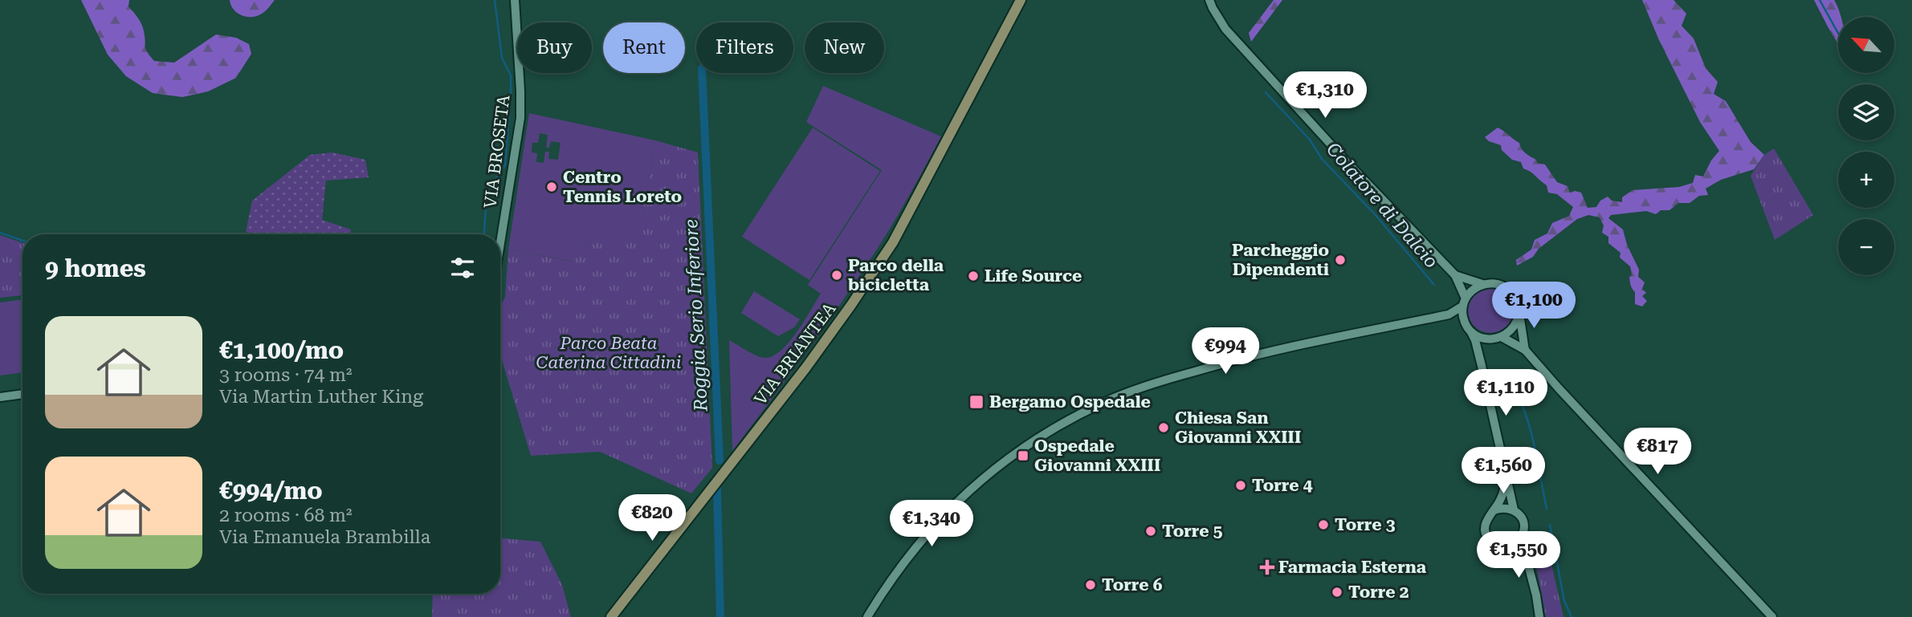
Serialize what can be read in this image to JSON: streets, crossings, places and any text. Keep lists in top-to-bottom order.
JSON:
{
  "streets": {
    "main road": ["VIA BRIANTEA"],
    "street": ["VIA BROSETA"]
  },
  "water": ["Colatore di Dalcio", "Roggia Serio Inferiore"],
  "parks": ["Parco Beata Caterina Cittadini"],
  "places": {
    "other": [
      "Centro Tennis Loreto",
      "Parcheggio Dipendenti",
      "Parco della bicicletta",
      "Life Source",
      "Chiesa San Giovanni XXIII",
      "Torre 4",
      "Torre 3",
      "Torre 5",
      "Torre 6",
      "Torre 2"
    ],
    "transit": ["Bergamo Ospedale", "Ospedale Giovanni XXIII"],
    "health": ["Farmacia Esterna"]
  },
  "north": "top left",
  "page": {
    "map_buttons": ["+", "−"],
    "chip": [
      "Buy",
      "Rent",
      "Filters",
      "New"
    ],
    "price": [
      "€1,310",
      "€1,100",
      "€994",
      "€1,110",
      "€817",
      "€1,560",
      "€820",
      "€1,340",
      "€1,550"
    ],
    "heading": "9 homes",
    "list": [
      {
        "name": "€1,100/mo",
        "note": "3 rooms · 74 m² · Via Martin Luther King"
      },
      {
        "name": "€994/mo",
        "note": "2 rooms · 68 m² · Via Emanuela Brambilla"
      }
    ]
  }
}
